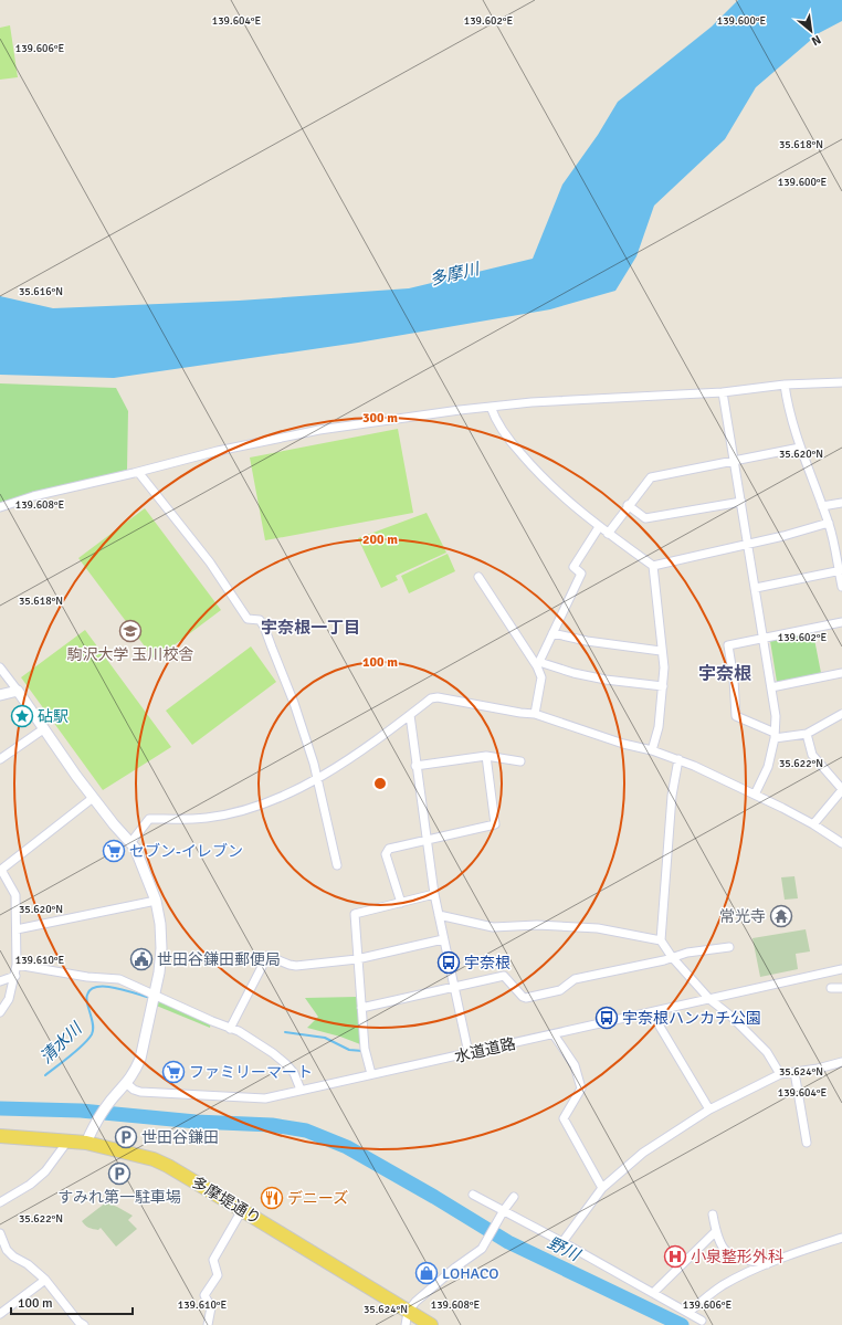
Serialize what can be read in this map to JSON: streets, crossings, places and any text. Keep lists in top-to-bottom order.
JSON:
{
  "streets": {
    "main road": ["多摩堤通り"],
    "street": ["水道道路"]
  },
  "districts": ["宇奈根一丁目", "宇奈根"],
  "water": ["多摩川", "清水川", "野川"],
  "places": {
    "school or university": ["駒沢大学 玉川校舎"],
    "place": ["砧駅"],
    "supermarket": ["セブン-イレブン", "ファミリーマート"],
    "temple": ["常光寺"],
    "public building": ["世田谷鎌田郵便局"],
    "bus stop": ["宇奈根", "宇奈根ハンカチ公園"],
    "parking": ["世田谷鎌田", "すみれ第一駐車場"],
    "restaurant": ["デニーズ"],
    "hospital": ["小泉整形外科"],
    "shop": ["LOHACO"]
  },
  "scale_bar": "100 m",
  "north": "bottom right",
  "coordinates": [
    "139.604°E",
    "139.602°E",
    "139.600°E",
    "139.606°E",
    "35.618°N",
    "35.616°N",
    "35.620°N",
    "139.608°E",
    "35.622°N",
    "139.610°E",
    "35.624°N"
  ],
  "rings": ["300 m", "200 m", "100 m"]
}
